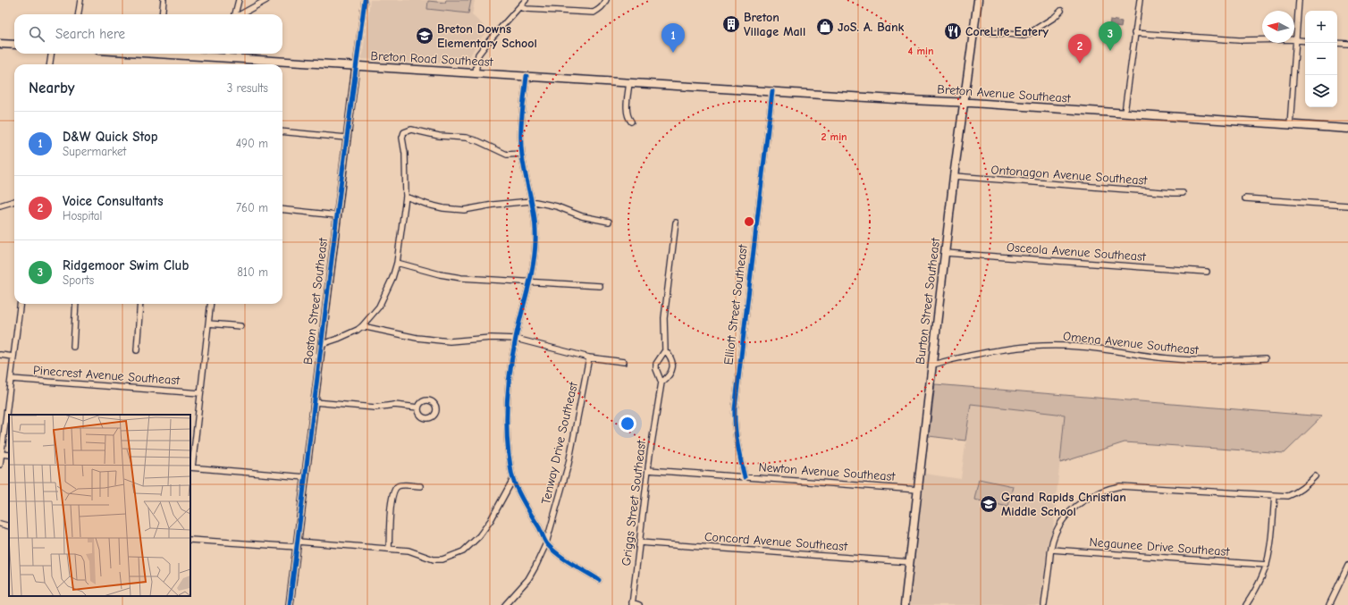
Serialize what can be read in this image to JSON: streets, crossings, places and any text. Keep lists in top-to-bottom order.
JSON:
{
  "streets": {
    "main road": ["Breton Road Southeast", "Breton Avenue Southeast", "Burton Street Southeast"],
    "street": [
      "Ontonagon Avenue Southeast",
      "Osceola Avenue Southeast",
      "Boston Street Southeast",
      "Elliott Street Southeast",
      "Omena Avenue Southeast",
      "Pinecrest Avenue Southeast",
      "Tenway Drive Southeast",
      "Newton Avenue Southeast",
      "Griggs Street Southeast",
      "Concord Avenue Southeast",
      "Negaunee Drive Southeast"
    ]
  },
  "crossings": [
    ["Breton Road Southeast", "Breton Avenue Southeast"],
    ["Breton Road Southeast", "Boston Street Southeast"],
    ["Breton Avenue Southeast", "Burton Street Southeast"],
    ["Breton Avenue Southeast", "Elliott Street Southeast"],
    ["Ontonagon Avenue Southeast", "Burton Street Southeast"],
    ["Osceola Avenue Southeast", "Burton Street Southeast"],
    ["Burton Street Southeast", "Omena Avenue Southeast"],
    ["Burton Street Southeast", "Newton Avenue Southeast"],
    ["Burton Street Southeast", "Concord Avenue Southeast"],
    ["Elliott Street Southeast", "Newton Avenue Southeast"],
    ["Newton Avenue Southeast", "Griggs Street Southeast"],
    ["Griggs Street Southeast", "Concord Avenue Southeast"]
  ],
  "places": {
    "building": ["Breton Village Mall"],
    "shop": ["JoS. A. Bank"],
    "restaurant": ["CoreLife Eatery"],
    "school or university": ["Breton Downs Elementary School", "Grand Rapids Christian Middle School"]
  },
  "north": "left",
  "page": {
    "map_buttons": ["+", "−"],
    "search": "Search here",
    "pins": ["3", "1", "2"],
    "heading": ["Nearby", "3 results"],
    "list": [
      {
        "mark": "1",
        "name": "D&W Quick Stop",
        "note": "Supermarket",
        "value": "490 m"
      },
      {
        "mark": "2",
        "name": "Voice Consultants",
        "note": "Hospital",
        "value": "760 m"
      },
      {
        "mark": "3",
        "name": "Ridgemoor Swim Club",
        "note": "Sports",
        "value": "810 m"
      }
    ]
  },
  "rings": ["4 min", "2 min"]
}
